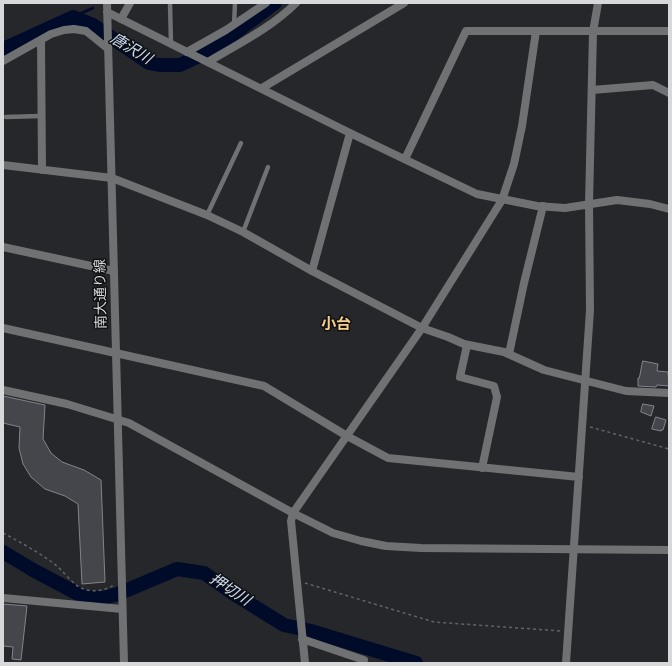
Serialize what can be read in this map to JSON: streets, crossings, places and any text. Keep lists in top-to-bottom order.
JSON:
{
  "streets": {
    "street": ["南大通り線"]
  },
  "districts": ["小台"],
  "water": ["唐沢川", "押切川"]
}
